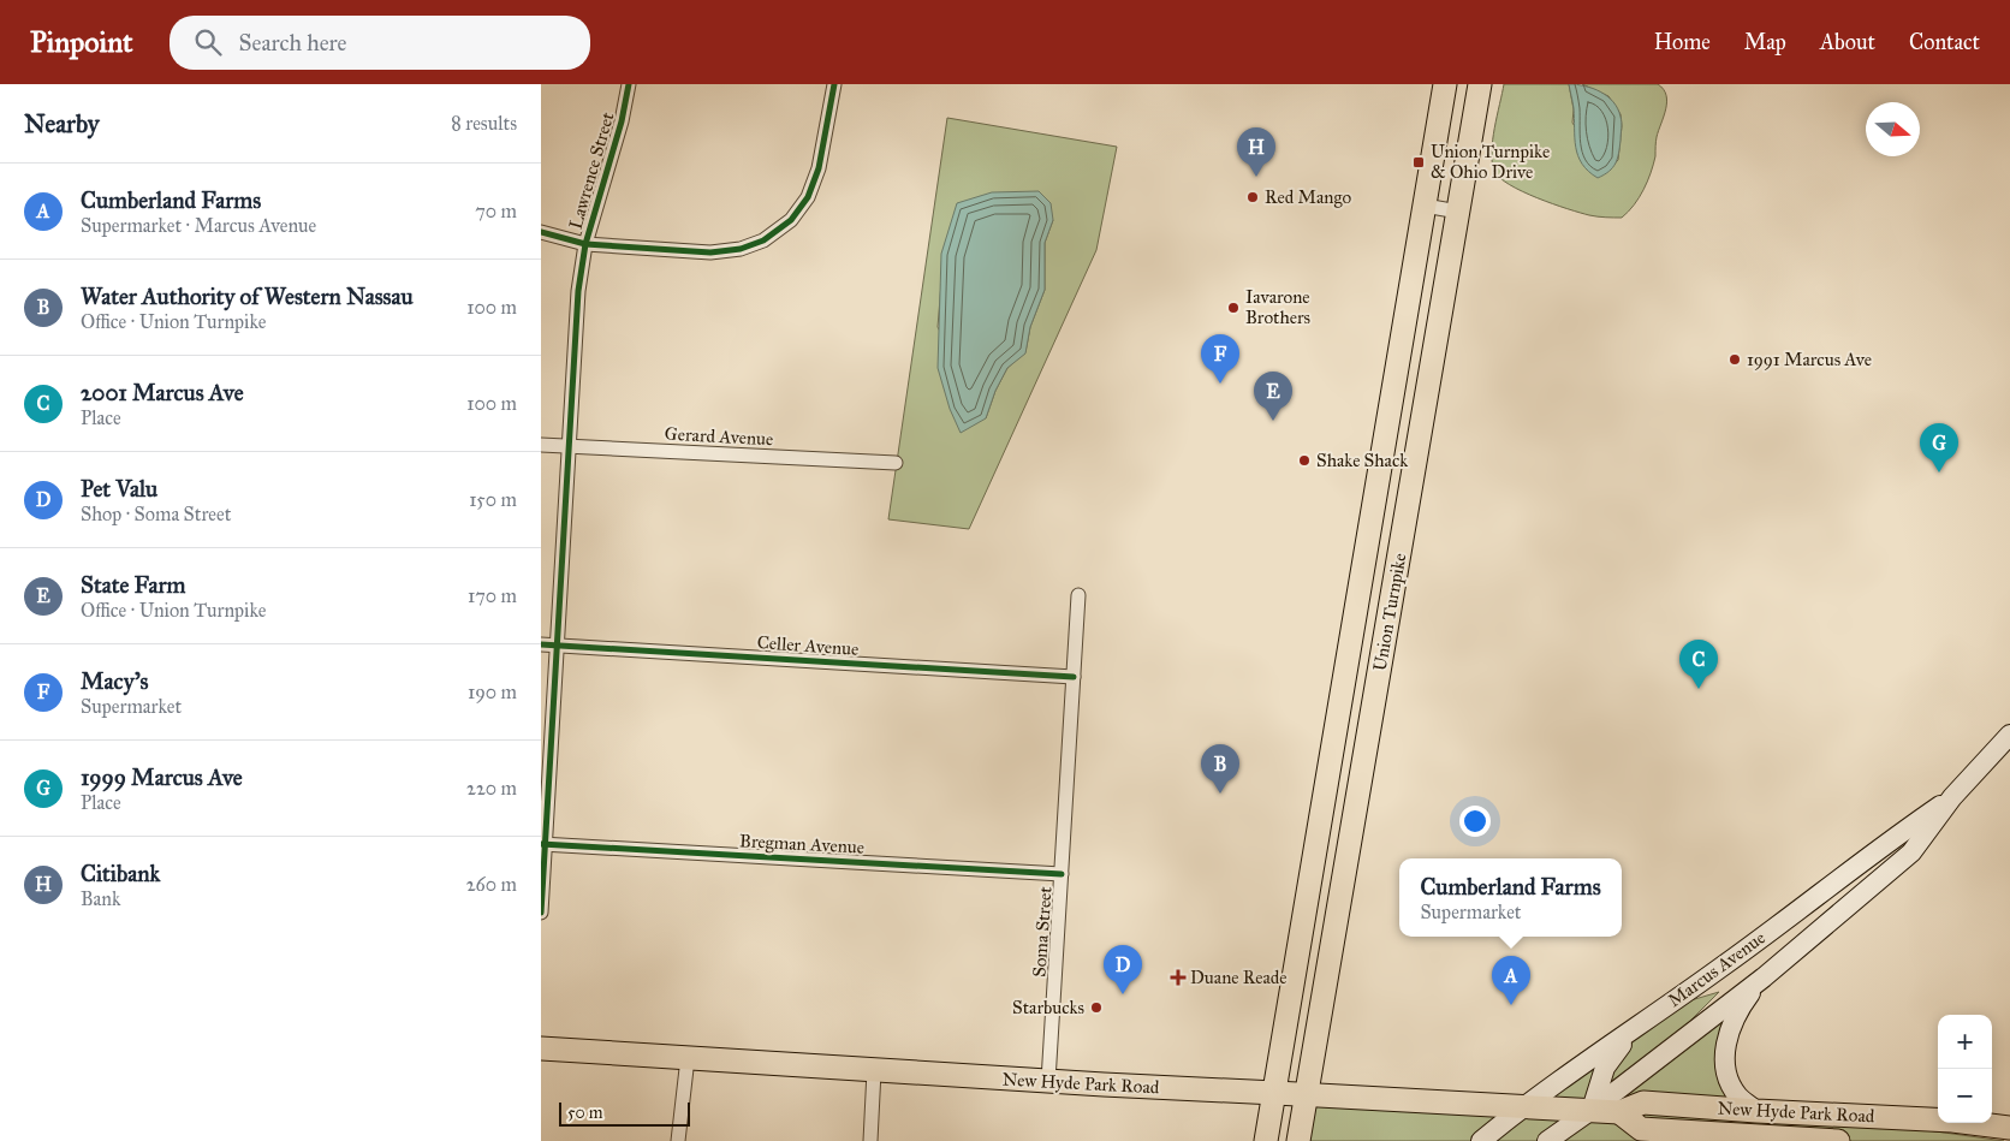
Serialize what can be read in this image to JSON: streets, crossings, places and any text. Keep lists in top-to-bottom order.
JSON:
{
  "streets": {
    "main road": ["Union Turnpike", "Marcus Avenue", "New Hyde Park Road"],
    "street": [
      "Lawrence Street",
      "Gerard Avenue",
      "Celler Avenue",
      "Bregman Avenue",
      "Soma Street"
    ]
  },
  "crossings": [
    ["Lawrence Street", "Gerard Avenue"],
    ["Lawrence Street", "Celler Avenue"],
    ["Lawrence Street", "Bregman Avenue"],
    ["Union Turnpike", "New Hyde Park Road"],
    ["Celler Avenue", "Soma Street"],
    ["Bregman Avenue", "Soma Street"],
    ["Soma Street", "New Hyde Park Road"],
    ["Marcus Avenue", "New Hyde Park Road"]
  ],
  "places": {
    "transit": ["Union Turnpike & Ohio Drive"],
    "other": [
      "Red Mango",
      "Iavarone Brothers",
      "1991 Marcus Ave",
      "Shake Shack",
      "Starbucks"
    ],
    "health": ["Duane Reade"]
  },
  "scale_bar": "50 m",
  "north": "right",
  "page": {
    "header": "Pinpoint",
    "search": "Search here",
    "nav": [
      "Home",
      "Map",
      "About",
      "Contact"
    ],
    "heading": ["Nearby", "8 results"],
    "pins": [
      "H",
      "F",
      "E",
      "G",
      "C",
      "B",
      "D",
      "A"
    ],
    "list": [
      {
        "mark": "A",
        "name": "Cumberland Farms",
        "note": "Supermarket · Marcus Avenue",
        "value": "70 m"
      },
      {
        "mark": "B",
        "name": "Water Authority of Western Nassau",
        "note": "Office · Union Turnpike",
        "value": "100 m"
      },
      {
        "mark": "C",
        "name": "2001 Marcus Ave",
        "note": "Place",
        "value": "100 m"
      },
      {
        "mark": "D",
        "name": "Pet Valu",
        "note": "Shop · Soma Street",
        "value": "150 m"
      },
      {
        "mark": "E",
        "name": "State Farm",
        "note": "Office · Union Turnpike",
        "value": "170 m"
      },
      {
        "mark": "F",
        "name": "Macy's",
        "note": "Supermarket",
        "value": "190 m"
      },
      {
        "mark": "G",
        "name": "1999 Marcus Ave",
        "note": "Place",
        "value": "220 m"
      },
      {
        "mark": "H",
        "name": "Citibank",
        "note": "Bank",
        "value": "260 m"
      }
    ],
    "popup": ["Cumberland Farms", "Supermarket"],
    "map_buttons": ["+", "−"],
    "scale": "50 m"
  }
}
